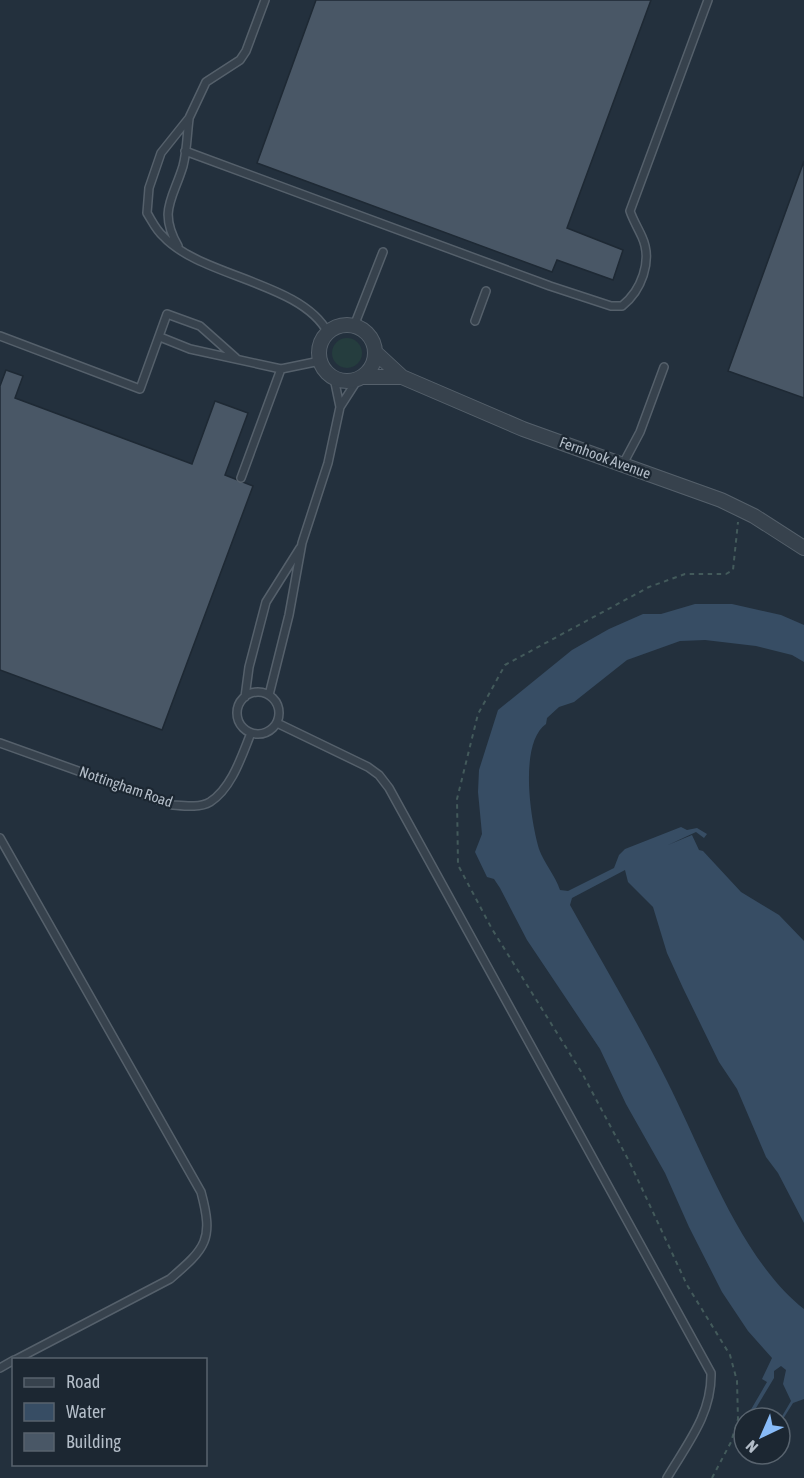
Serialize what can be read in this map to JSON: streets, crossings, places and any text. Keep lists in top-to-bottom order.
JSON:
{
  "streets": {
    "street": ["Fernhook Avenue"],
    "lane": ["Nottingham Road"]
  },
  "legend": ["Road", "Water", "Building"],
  "north": "bottom left"
}
